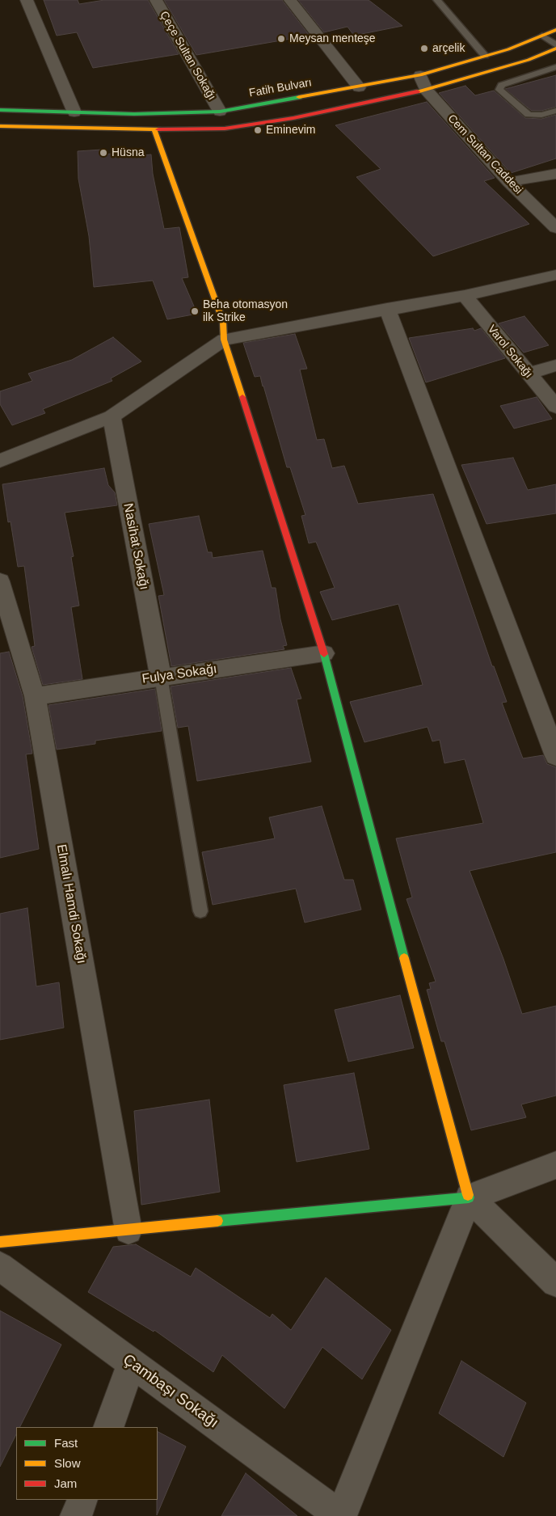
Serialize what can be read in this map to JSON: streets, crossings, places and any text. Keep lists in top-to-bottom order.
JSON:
{
  "streets": {
    "street": [
      "Çeçe Sultan Sokağı",
      "Fatih Bulvarı",
      "Cem Sultan Caddesi",
      "Varol Sokağı",
      "Nasihat Sokağı",
      "Fulya Sokağı",
      "Elmalı Hamdi Sokağı",
      "Çambaşı Sokağı"
    ]
  },
  "crossings": [
    ["Çeçe Sultan Sokağı", "Fatih Bulvarı"],
    ["Fatih Bulvarı", "Cem Sultan Caddesi"],
    ["Nasihat Sokağı", "Fulya Sokağı"],
    ["Fulya Sokağı", "Elmalı Hamdi Sokağı"]
  ],
  "places": [
    "Meysan menteşe",
    "arçelik",
    "Eminevim",
    "Hüsna",
    "Beha otomasyon ilk Strike"
  ],
  "legend": ["Fast", "Slow", "Jam"]
}
